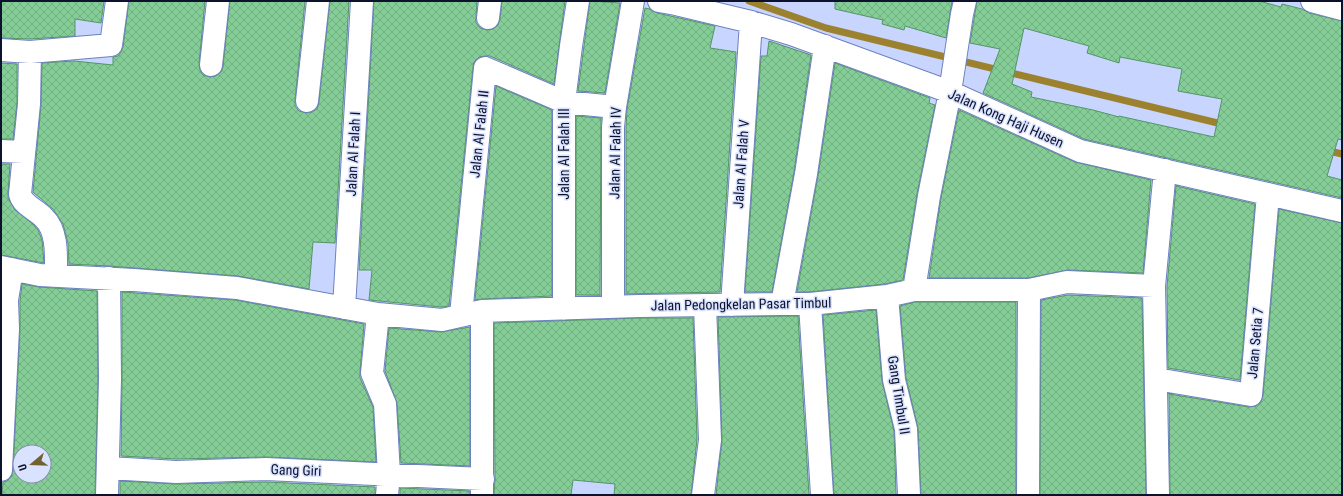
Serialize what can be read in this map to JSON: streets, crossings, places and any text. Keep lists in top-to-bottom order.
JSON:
{
  "streets": {
    "street": [
      "Jalan Kong Haji Husen",
      "Jalan Al Falah II",
      "Jalan Al Falah IV",
      "Jalan Al Falah I",
      "Jalan Al Falah III",
      "Jalan Al Falah V",
      "Jalan Pedongkelan Pasar Timbul",
      "Jalan Setia 7",
      "Gang Timbul II",
      "Gang Giri"
    ]
  },
  "crossings": [
    ["Jalan Kong Haji Husen", "Jalan Al Falah V"],
    ["Jalan Kong Haji Husen", "Jalan Setia 7"],
    ["Jalan Al Falah II", "Jalan Al Falah IV"],
    ["Jalan Al Falah II", "Jalan Al Falah III"],
    ["Jalan Al Falah IV", "Jalan Pedongkelan Pasar Timbul"],
    ["Jalan Al Falah III", "Jalan Pedongkelan Pasar Timbul"],
    ["Jalan Al Falah V", "Jalan Pedongkelan Pasar Timbul"],
    ["Jalan Pedongkelan Pasar Timbul", "Gang Timbul II"]
  ],
  "north": "left"
}
